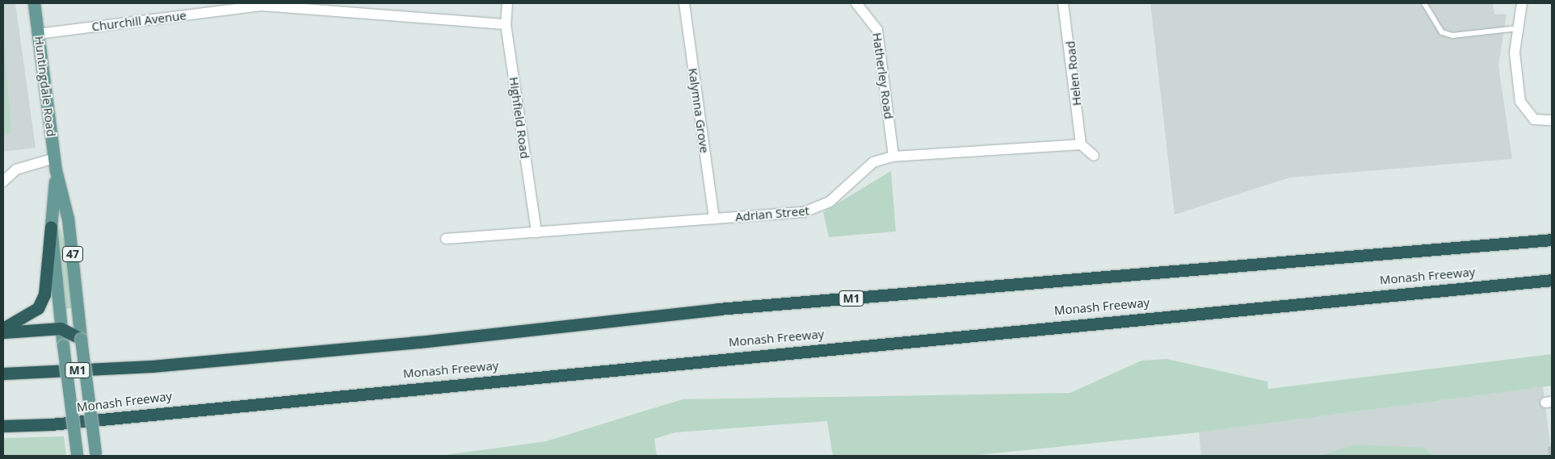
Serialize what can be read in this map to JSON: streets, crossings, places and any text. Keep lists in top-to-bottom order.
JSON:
{
  "streets": {
    "highway": ["Monash Freeway", "M1"],
    "main road": ["Huntingdale Road", "47"],
    "street": [
      "Churchill Avenue",
      "Helen Road",
      "Hatherley Road",
      "Kalymna Grove",
      "Highfield Road",
      "Adrian Street"
    ]
  },
  "crossings": [
    ["Churchill Avenue", "Huntingdale Road"],
    ["Churchill Avenue", "Highfield Road"],
    ["Helen Road", "Adrian Street"],
    ["Hatherley Road", "Adrian Street"],
    ["Kalymna Grove", "Adrian Street"],
    ["Highfield Road", "Adrian Street"]
  ]
}
